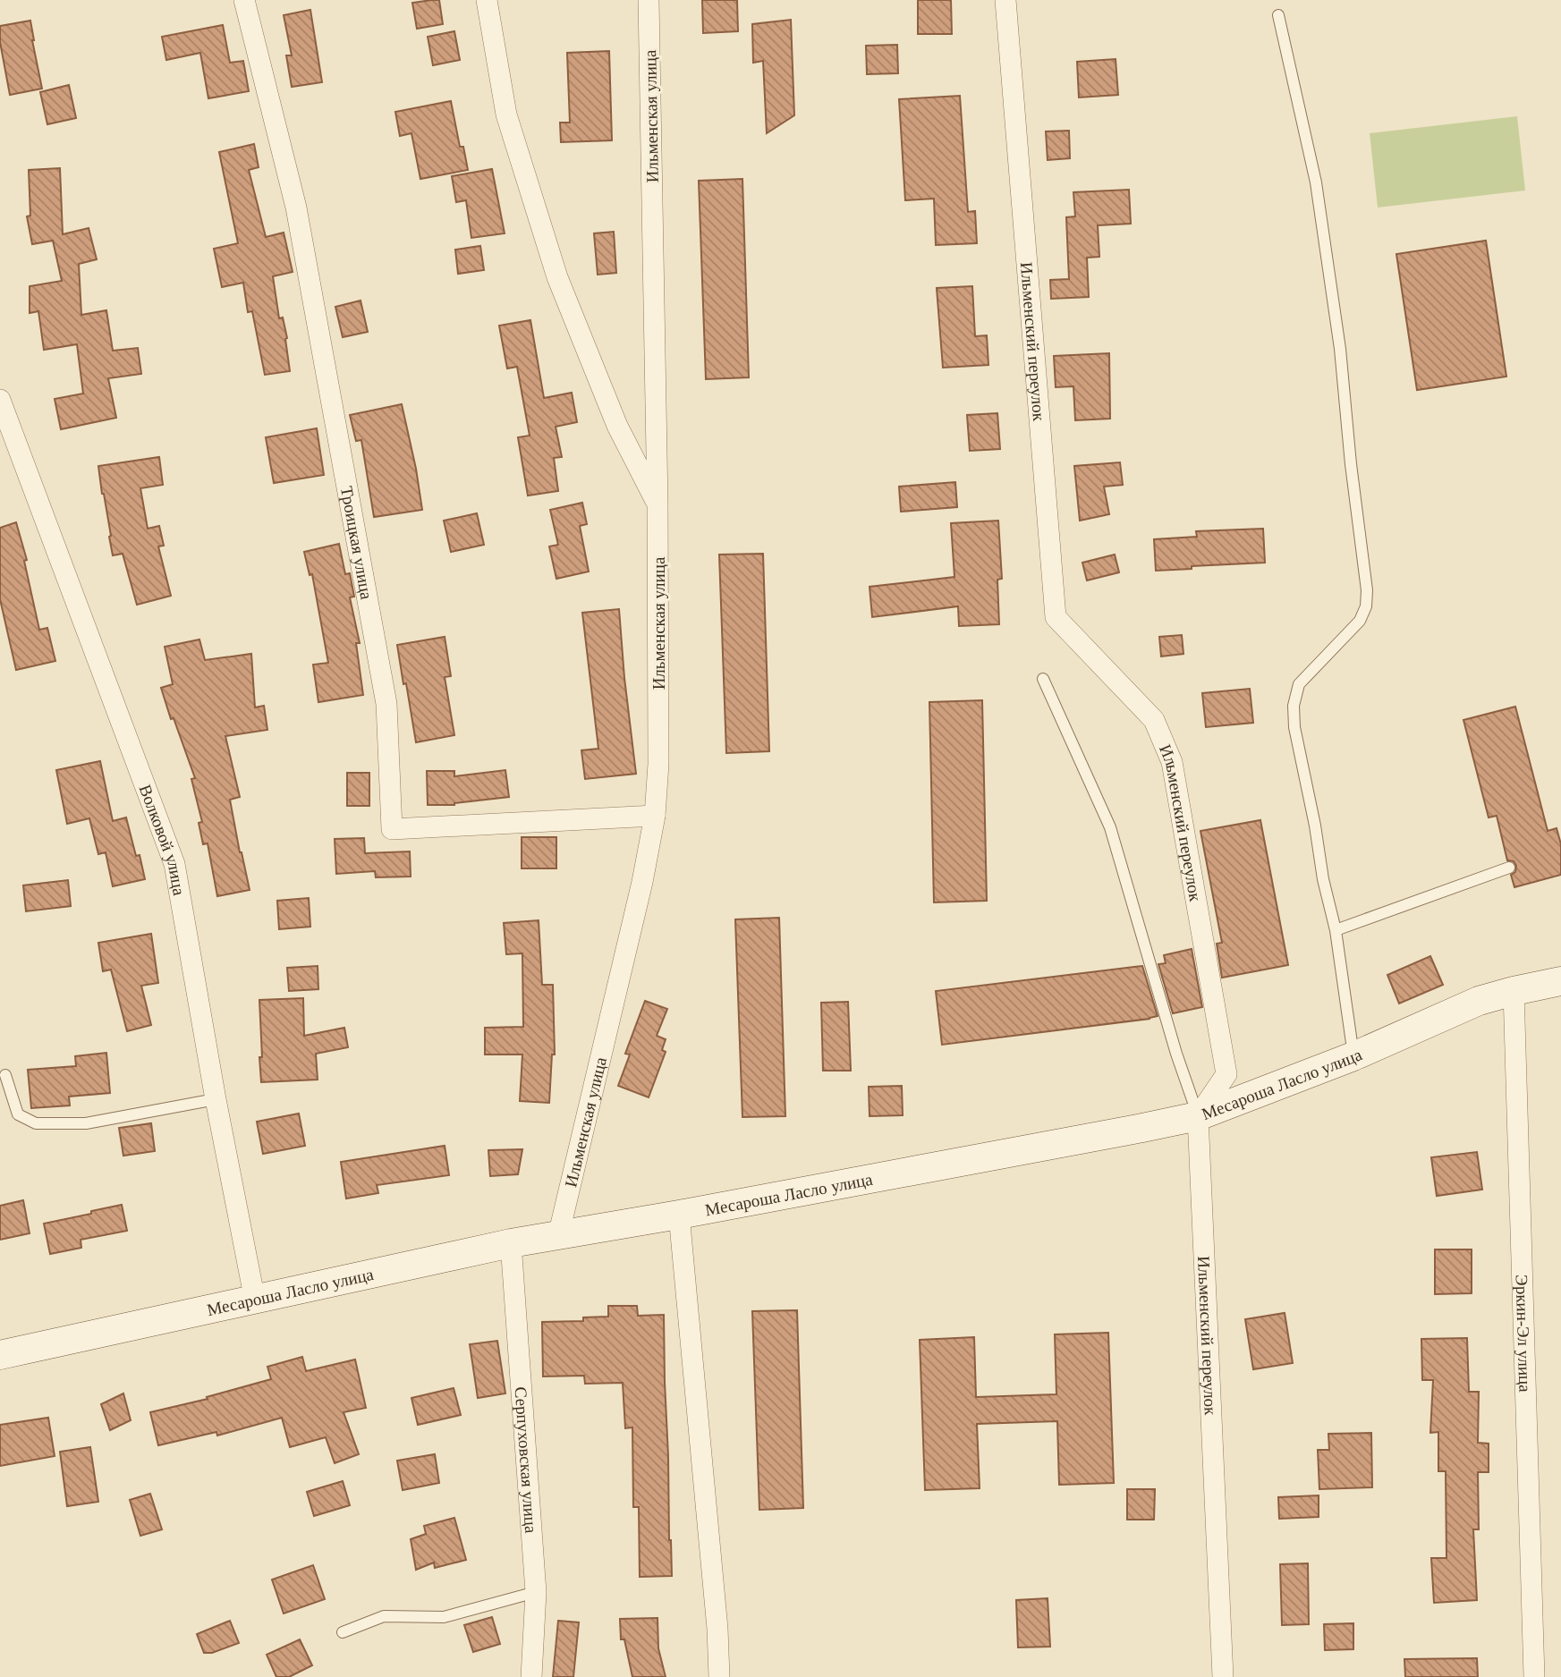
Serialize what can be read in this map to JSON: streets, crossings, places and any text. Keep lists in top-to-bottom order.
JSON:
{
  "streets": {
    "street": [
      "Ильменская улица",
      "Ильменский переулок",
      "Троицкая улица",
      "Волковой улица",
      "Месароша Ласло улица",
      "Эркин-Эл улица",
      "Серпуховская улица"
    ]
  },
  "crossings": [
    ["Ильменская улица", "Троицкая улица"],
    ["Ильменская улица", "Месароша Ласло улица"],
    ["Ильменский переулок", "Месароша Ласло улица"],
    ["Волковой улица", "Месароша Ласло улица"],
    ["Месароша Ласло улица", "Эркин-Эл улица"],
    ["Месароша Ласло улица", "Серпуховская улица"]
  ]
}
